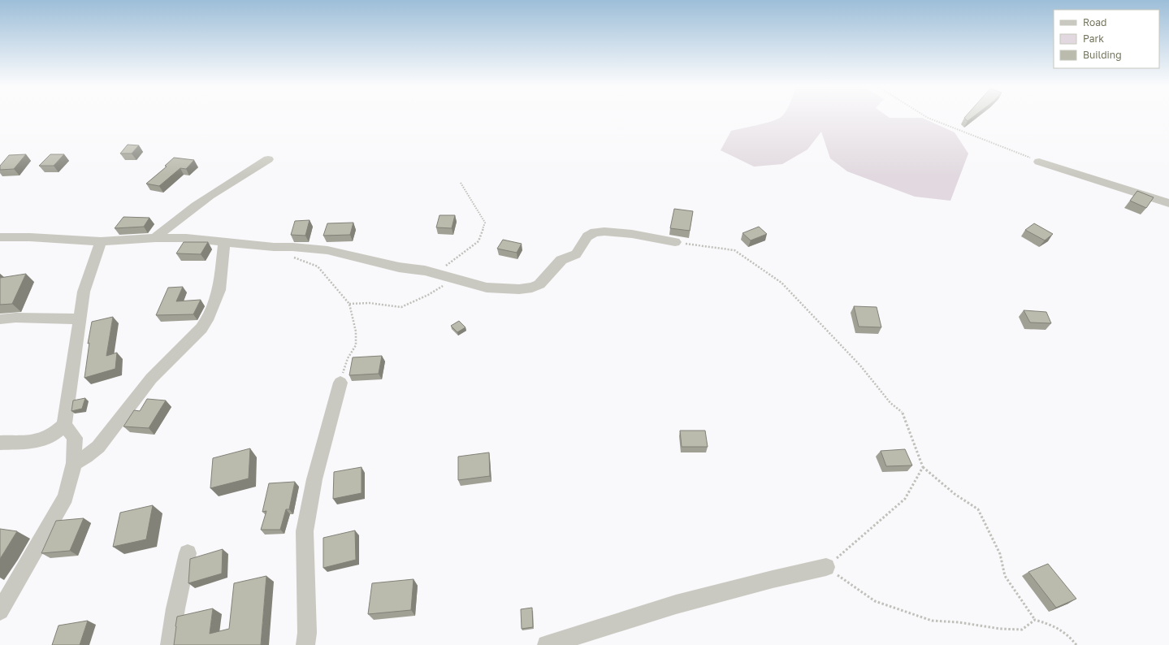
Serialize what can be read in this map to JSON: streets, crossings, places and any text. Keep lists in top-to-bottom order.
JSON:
{
  "legend": ["Road", "Park", "Building"]
}
